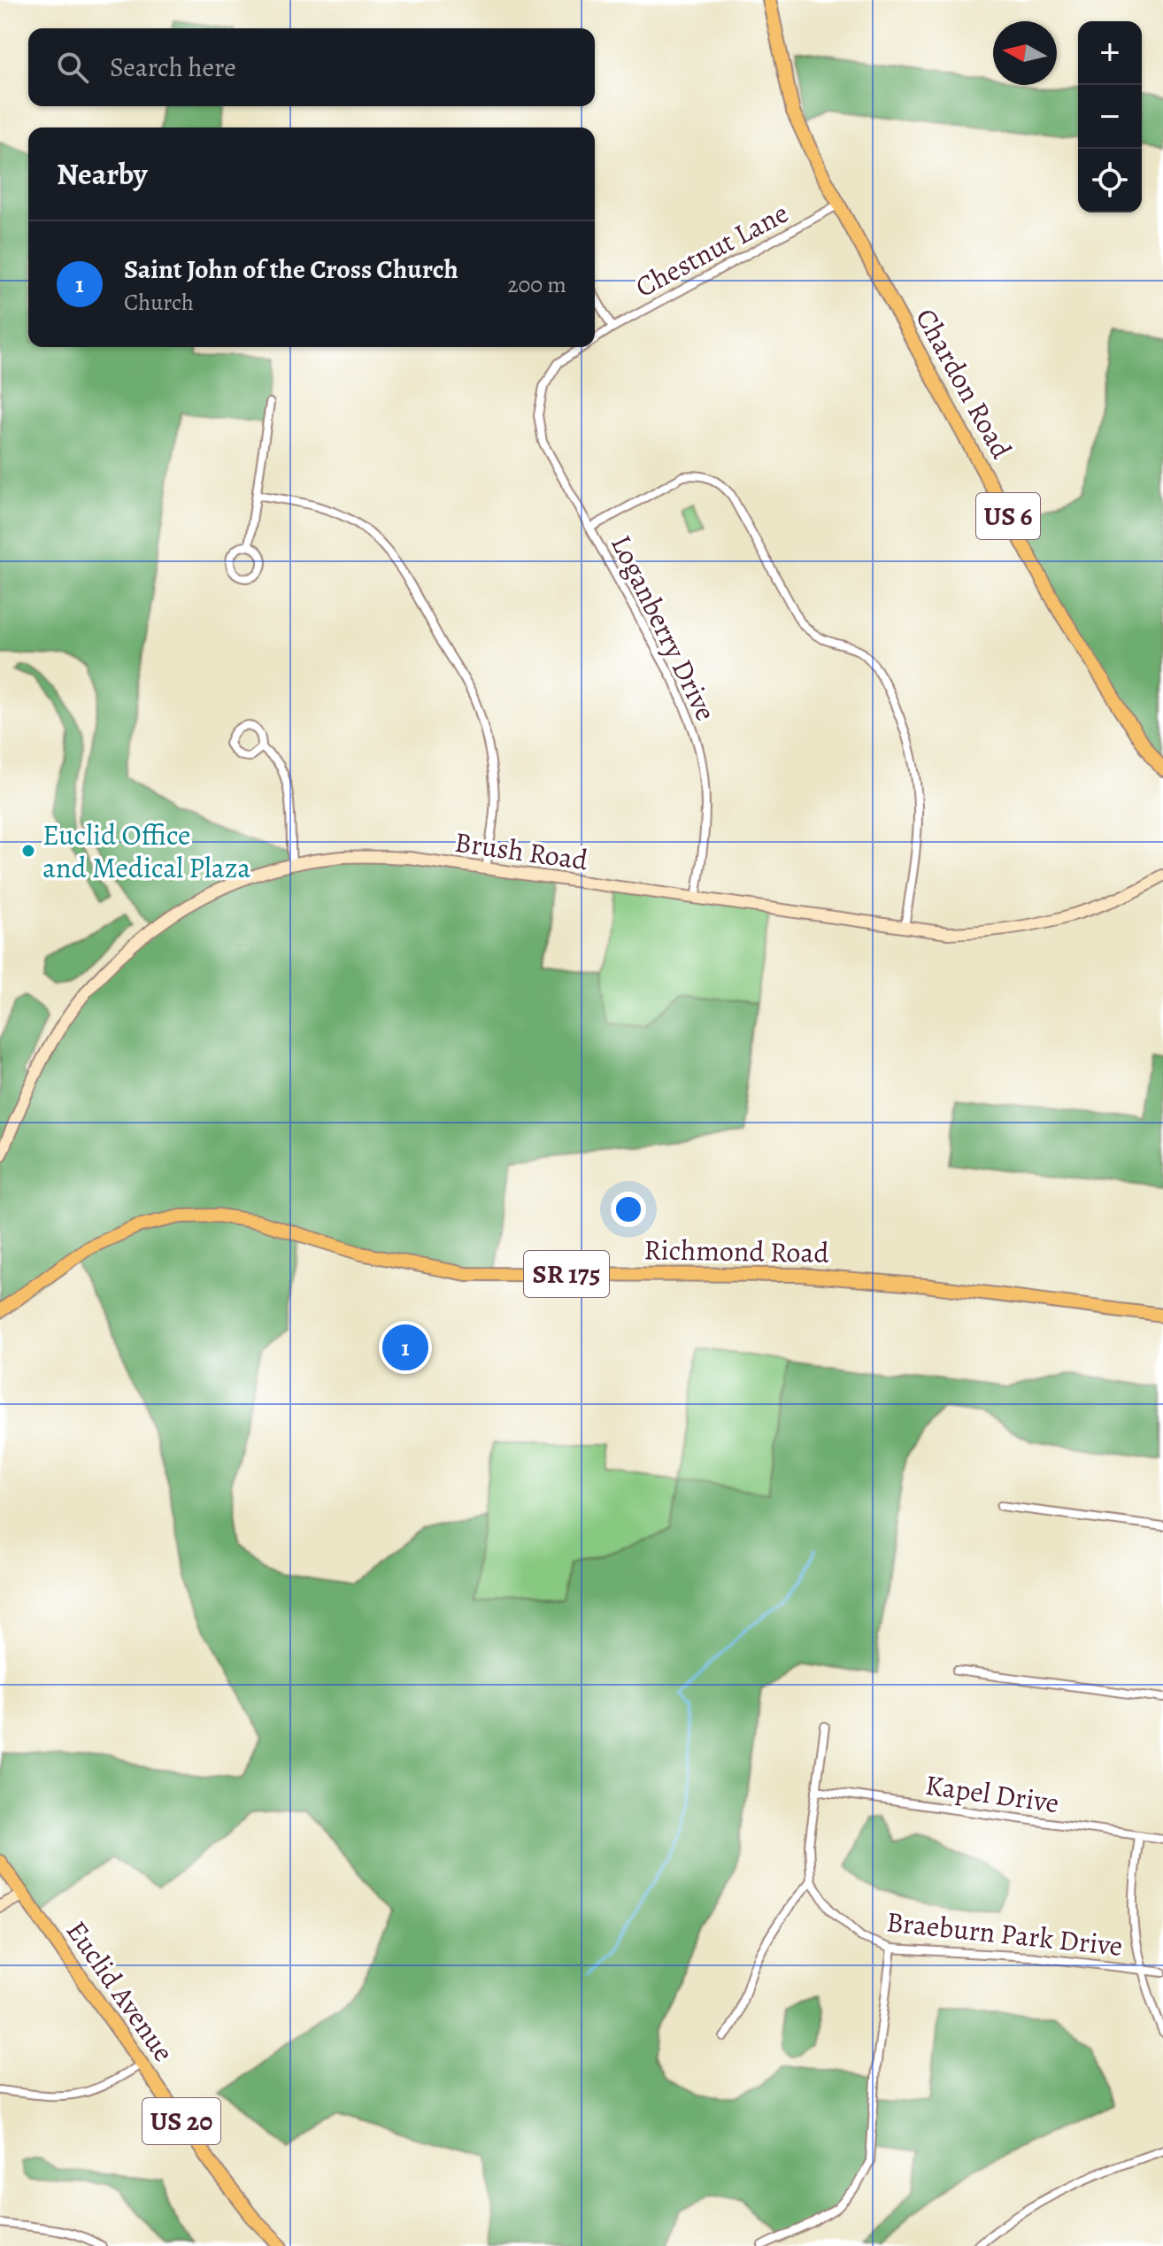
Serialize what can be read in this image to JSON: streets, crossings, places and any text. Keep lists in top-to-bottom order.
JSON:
{
  "streets": {
    "main road": [
      "Chardon Road",
      "US 6",
      "Richmond Road",
      "SR 175",
      "Euclid Avenue",
      "US 20"
    ],
    "street": [
      "Chestnut Lane",
      "Loganberry Drive",
      "Brush Road",
      "Kapel Drive",
      "Braeburn Park Drive"
    ]
  },
  "crossings": [
    ["Chestnut Lane", "Chardon Road"],
    ["Chestnut Lane", "Loganberry Drive"],
    ["Loganberry Drive", "Brush Road"]
  ],
  "places": ["Euclid Office and Medical Plaza"],
  "north": "left",
  "page": {
    "map_buttons": ["+", "−"],
    "search": "Search here",
    "heading": "Nearby",
    "list": [
      {
        "mark": "1",
        "name": "Saint John of the Cross Church",
        "note": "Church",
        "value": "200 m"
      }
    ],
    "pins": "1"
  }
}
